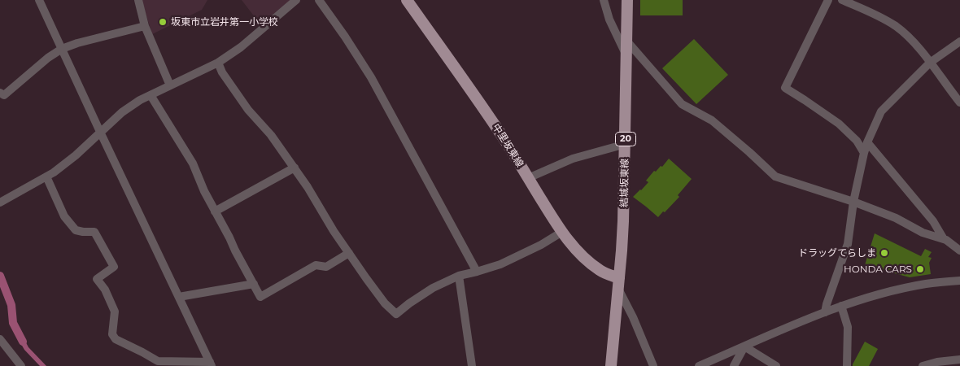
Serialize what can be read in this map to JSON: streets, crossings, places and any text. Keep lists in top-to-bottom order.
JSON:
{
  "streets": {
    "main road": ["20", "中里坂東線", "結城坂東線"]
  },
  "crossings": [
    ["中里坂東線", "結城坂東線"]
  ],
  "places": ["坂東市立岩井第一小学校", "ドラッグてらしま", "HONDA CARS"]
}
